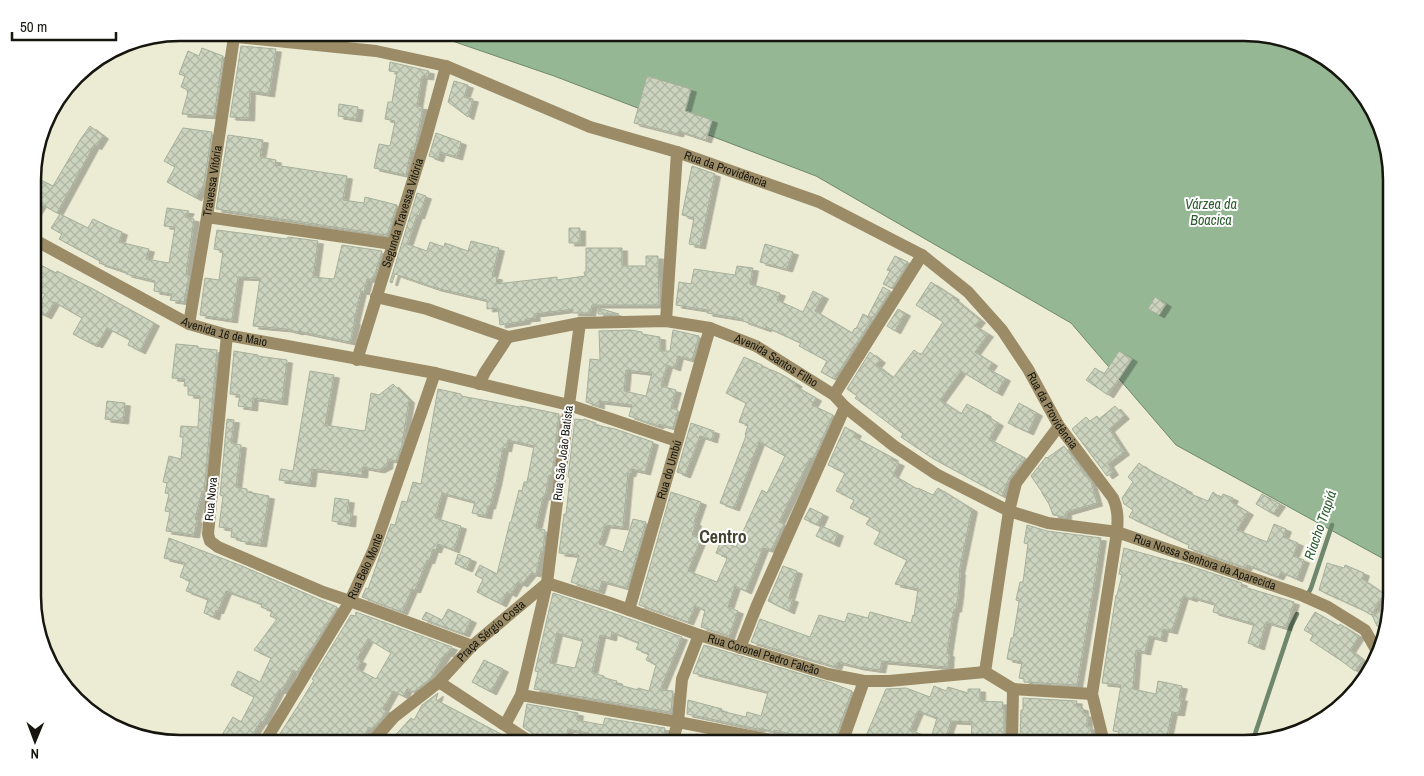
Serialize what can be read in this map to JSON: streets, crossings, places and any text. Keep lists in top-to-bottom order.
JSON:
{
  "streets": {
    "street": [
      "Rua da Providência",
      "Travessa Vitória",
      "Segunda Travessa Vitória",
      "Avenida 16 de Maio",
      "Avenida Santos Filho",
      "Rua São João Batista",
      "Rua do Umbú",
      "Rua Nova",
      "Rua Nossa Senhora da Aparecida",
      "Rua Belo Monte",
      "Praça Sérgio Costa",
      "Rua Coronel Pedro Falcão"
    ]
  },
  "crossings": [
    ["Rua da Providência", "Segunda Travessa Vitória"],
    ["Rua da Providência", "Rua Nossa Senhora da Aparecida"],
    ["Travessa Vitória", "Avenida 16 de Maio"],
    ["Segunda Travessa Vitória", "Avenida 16 de Maio"],
    ["Avenida 16 de Maio", "Rua São João Batista"],
    ["Avenida 16 de Maio", "Rua do Umbú"],
    ["Avenida 16 de Maio", "Rua Nova"],
    ["Avenida 16 de Maio", "Rua Belo Monte"],
    ["Avenida Santos Filho", "Rua São João Batista"],
    ["Avenida Santos Filho", "Rua do Umbú"],
    ["Avenida Santos Filho", "Rua Nossa Senhora da Aparecida"],
    ["Rua São João Batista", "Praça Sérgio Costa"],
    ["Rua São João Batista", "Rua Coronel Pedro Falcão"],
    ["Rua do Umbú", "Rua Coronel Pedro Falcão"],
    ["Rua Nova", "Rua Belo Monte"],
    ["Praça Sérgio Costa", "Rua Coronel Pedro Falcão"]
  ],
  "districts": ["Centro"],
  "water": ["Várzea da Boacica", "Riacho Trapiá"],
  "scale_bar": "50 m",
  "north": "bottom"
}
